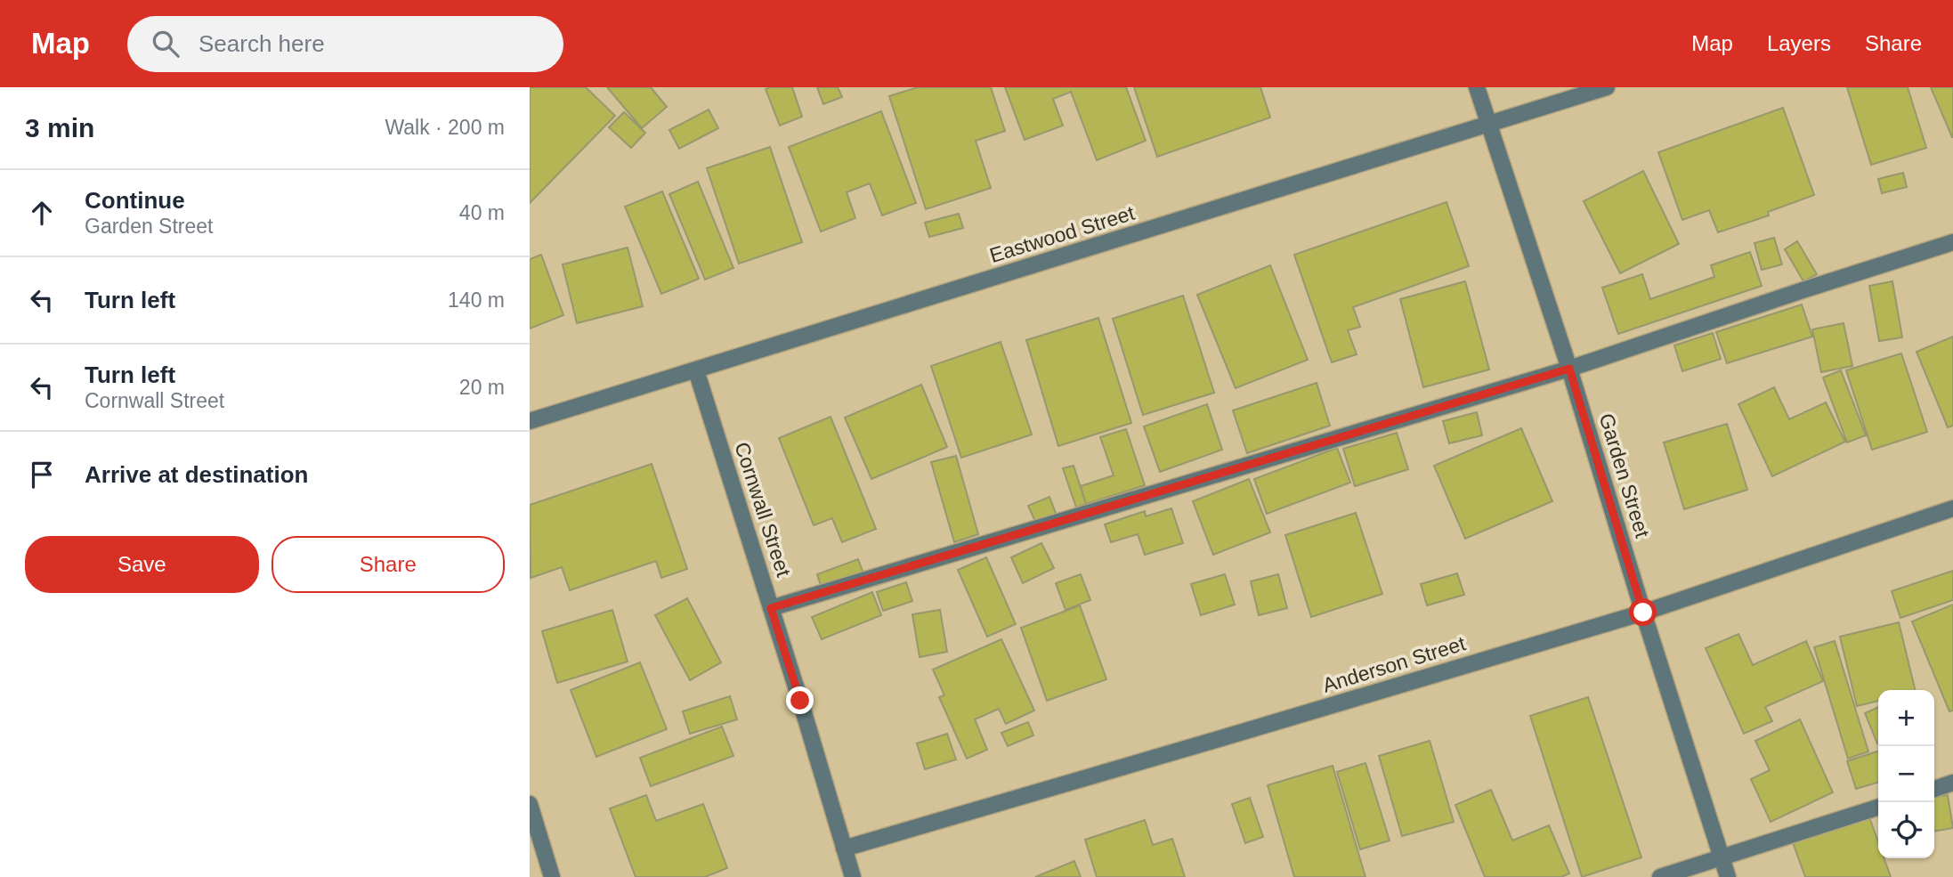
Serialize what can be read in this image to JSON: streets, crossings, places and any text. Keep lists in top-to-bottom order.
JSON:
{
  "streets": {
    "street": [
      "Eastwood Street",
      "Garden Street",
      "Cornwall Street",
      "Anderson Street"
    ]
  },
  "crossings": [
    ["Eastwood Street", "Garden Street"],
    ["Eastwood Street", "Cornwall Street"],
    ["Garden Street", "Anderson Street"],
    ["Cornwall Street", "Anderson Street"]
  ],
  "page": {
    "header": "Map",
    "search": "Search here",
    "nav": ["Map", "Layers", "Share"],
    "heading": ["3 min", "Walk · 200 m"],
    "list": [
      ["Continue", "Garden Street", "40 m"],
      ["Turn left", "140 m"],
      ["Turn left", "Cornwall Street", "20 m"],
      "Arrive at destination"
    ],
    "buttons": ["Save", "Share"],
    "map_buttons": ["+", "−"]
  }
}
